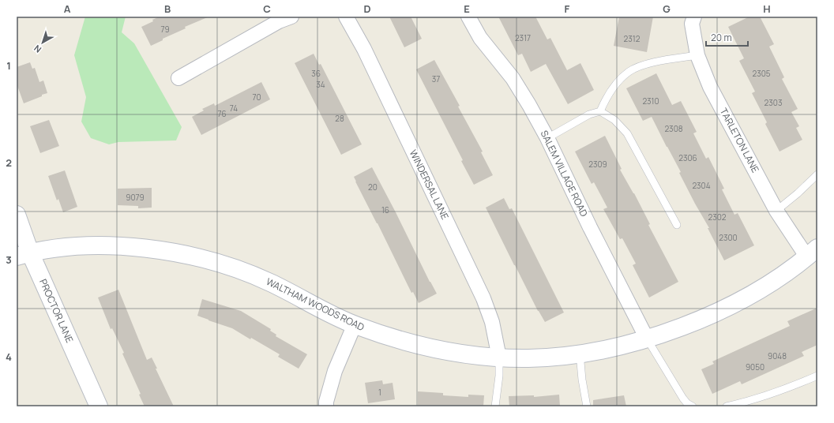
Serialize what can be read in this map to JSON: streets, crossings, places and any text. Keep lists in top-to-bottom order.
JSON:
{
  "streets": {
    "street": [
      "TARLETON LANE",
      "SALEM VILLAGE ROAD",
      "WINDERSAL LANE",
      "WALTHAM WOODS ROAD",
      "PROCTOR LANE"
    ]
  },
  "crossings": [
    ["TARLETON LANE", "WALTHAM WOODS ROAD"],
    ["SALEM VILLAGE ROAD", "WALTHAM WOODS ROAD"],
    ["WINDERSAL LANE", "WALTHAM WOODS ROAD"],
    ["WALTHAM WOODS ROAD", "PROCTOR LANE"]
  ],
  "house_numbers": [
    "79",
    "2317",
    "2312",
    "36",
    "2305",
    "37",
    "34",
    "70",
    "2310",
    "2303",
    "74",
    "76",
    "28",
    "2308",
    "2306",
    "2309",
    "2304",
    "20",
    "9079",
    "16",
    "2302",
    "2300",
    "9048",
    "9050",
    "1"
  ],
  "scale_bar": "20 m",
  "north": "bottom left",
  "grid": {
    "columns": [
      "A",
      "B",
      "C",
      "D",
      "E",
      "F",
      "G",
      "H"
    ],
    "rows": [
      "1",
      "2",
      "3",
      "4"
    ]
  }
}
